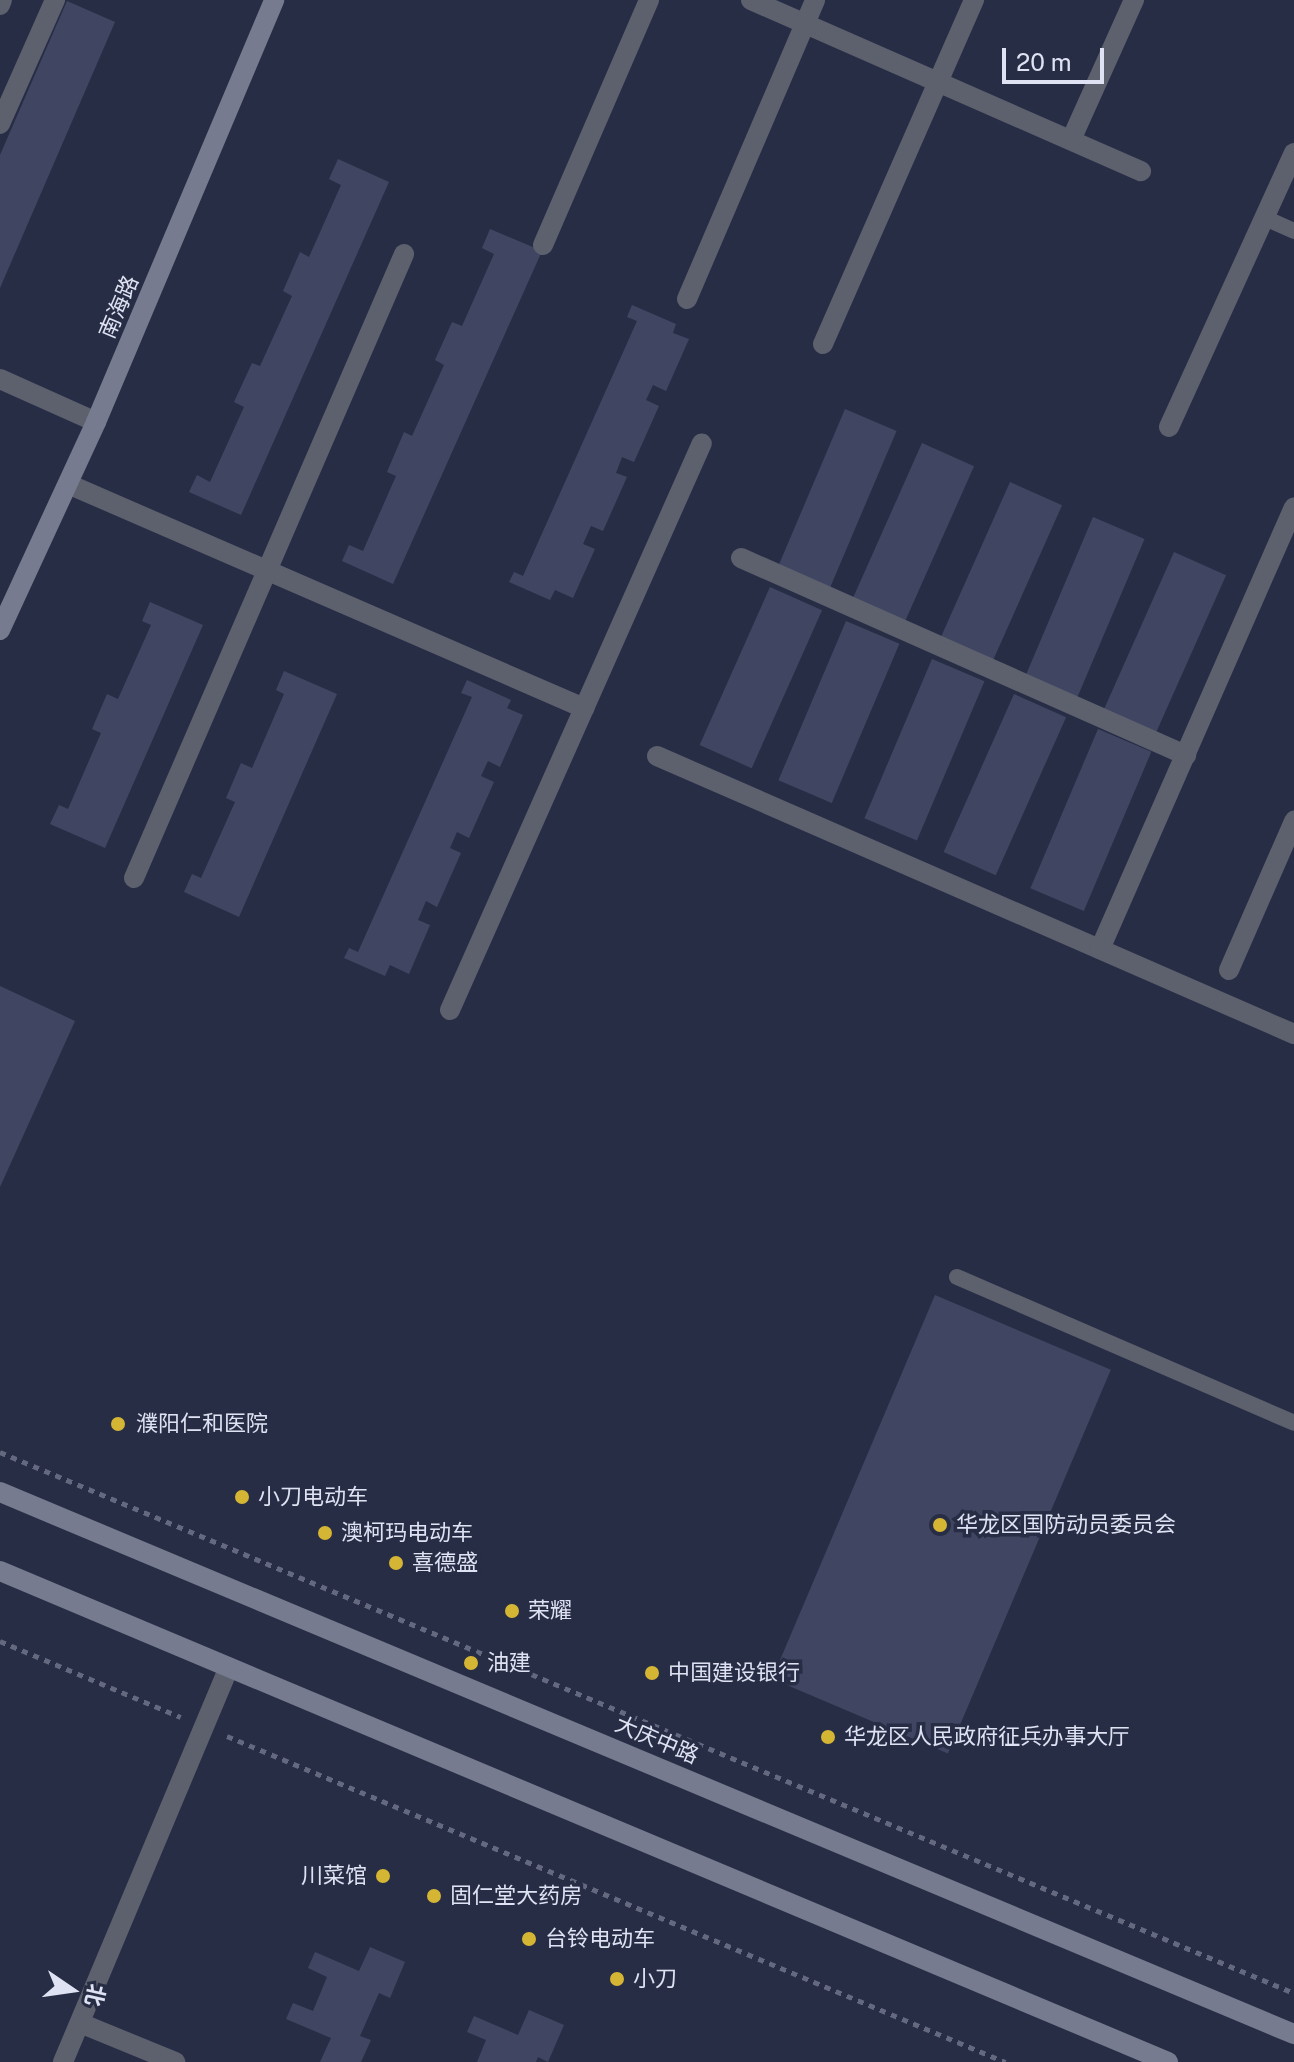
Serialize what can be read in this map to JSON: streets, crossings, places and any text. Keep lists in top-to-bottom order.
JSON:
{
  "streets": {
    "main road": ["南海路", "大庆中路"]
  },
  "places": [
    "濮阳仁和医院",
    "小刀电动车",
    "华龙区国防动员委员会",
    "澳柯玛电动车",
    "喜德盛",
    "荣耀",
    "油建",
    "中国建设银行",
    "华龙区人民政府征兵办事大厅",
    "川菜馆",
    "固仁堂大药房",
    "台铃电动车",
    "小刀"
  ],
  "scale_bar": "20 m",
  "north": "right"
}
